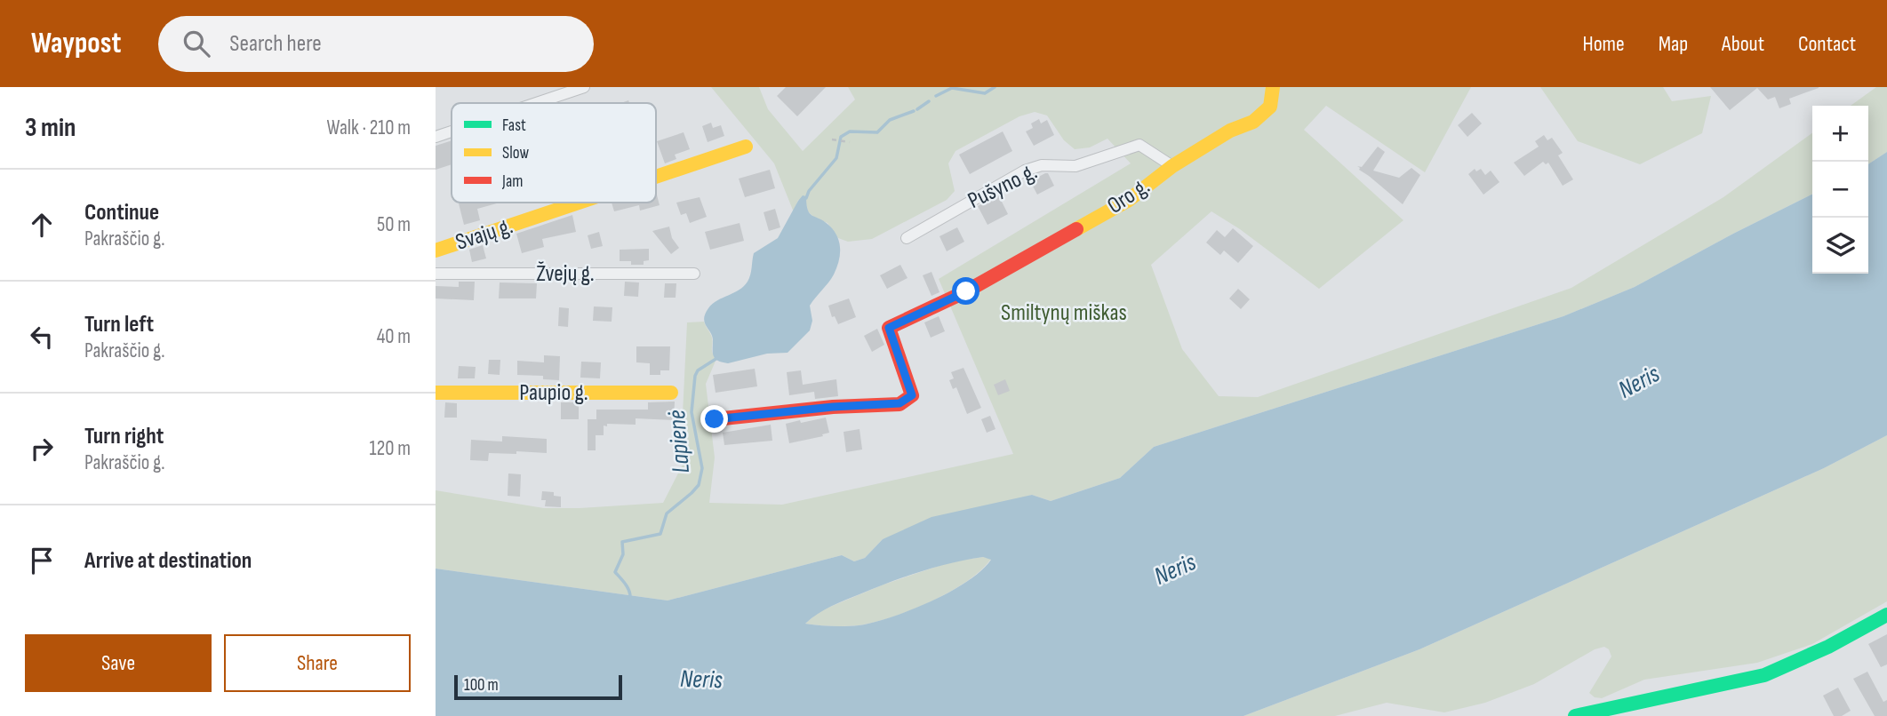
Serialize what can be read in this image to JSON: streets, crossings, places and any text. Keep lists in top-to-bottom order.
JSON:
{
  "streets": {
    "street": [
      "Pušyno g.",
      "Oro g.",
      "Svajų g.",
      "Žvejų g.",
      "Paupio g."
    ]
  },
  "crossings": [
    ["Pušyno g.", "Oro g."]
  ],
  "water": ["Neris", "Lapienė"],
  "parks": ["Smiltynų miškas"],
  "legend": ["Fast", "Slow", "Jam"],
  "scale_bar": "100 m",
  "page": {
    "header": "Waypost",
    "search": "Search here",
    "nav": [
      "Home",
      "Map",
      "About",
      "Contact"
    ],
    "heading": ["3 min", "Walk · 210 m"],
    "map_buttons": ["+", "−"],
    "list": [
      ["Continue", "Pakraščio g.", "50 m"],
      ["Turn left", "Pakraščio g.", "40 m"],
      ["Turn right", "Pakraščio g.", "120 m"],
      "Arrive at destination"
    ],
    "buttons": ["Save", "Share"],
    "scale": "100 m"
  }
}
